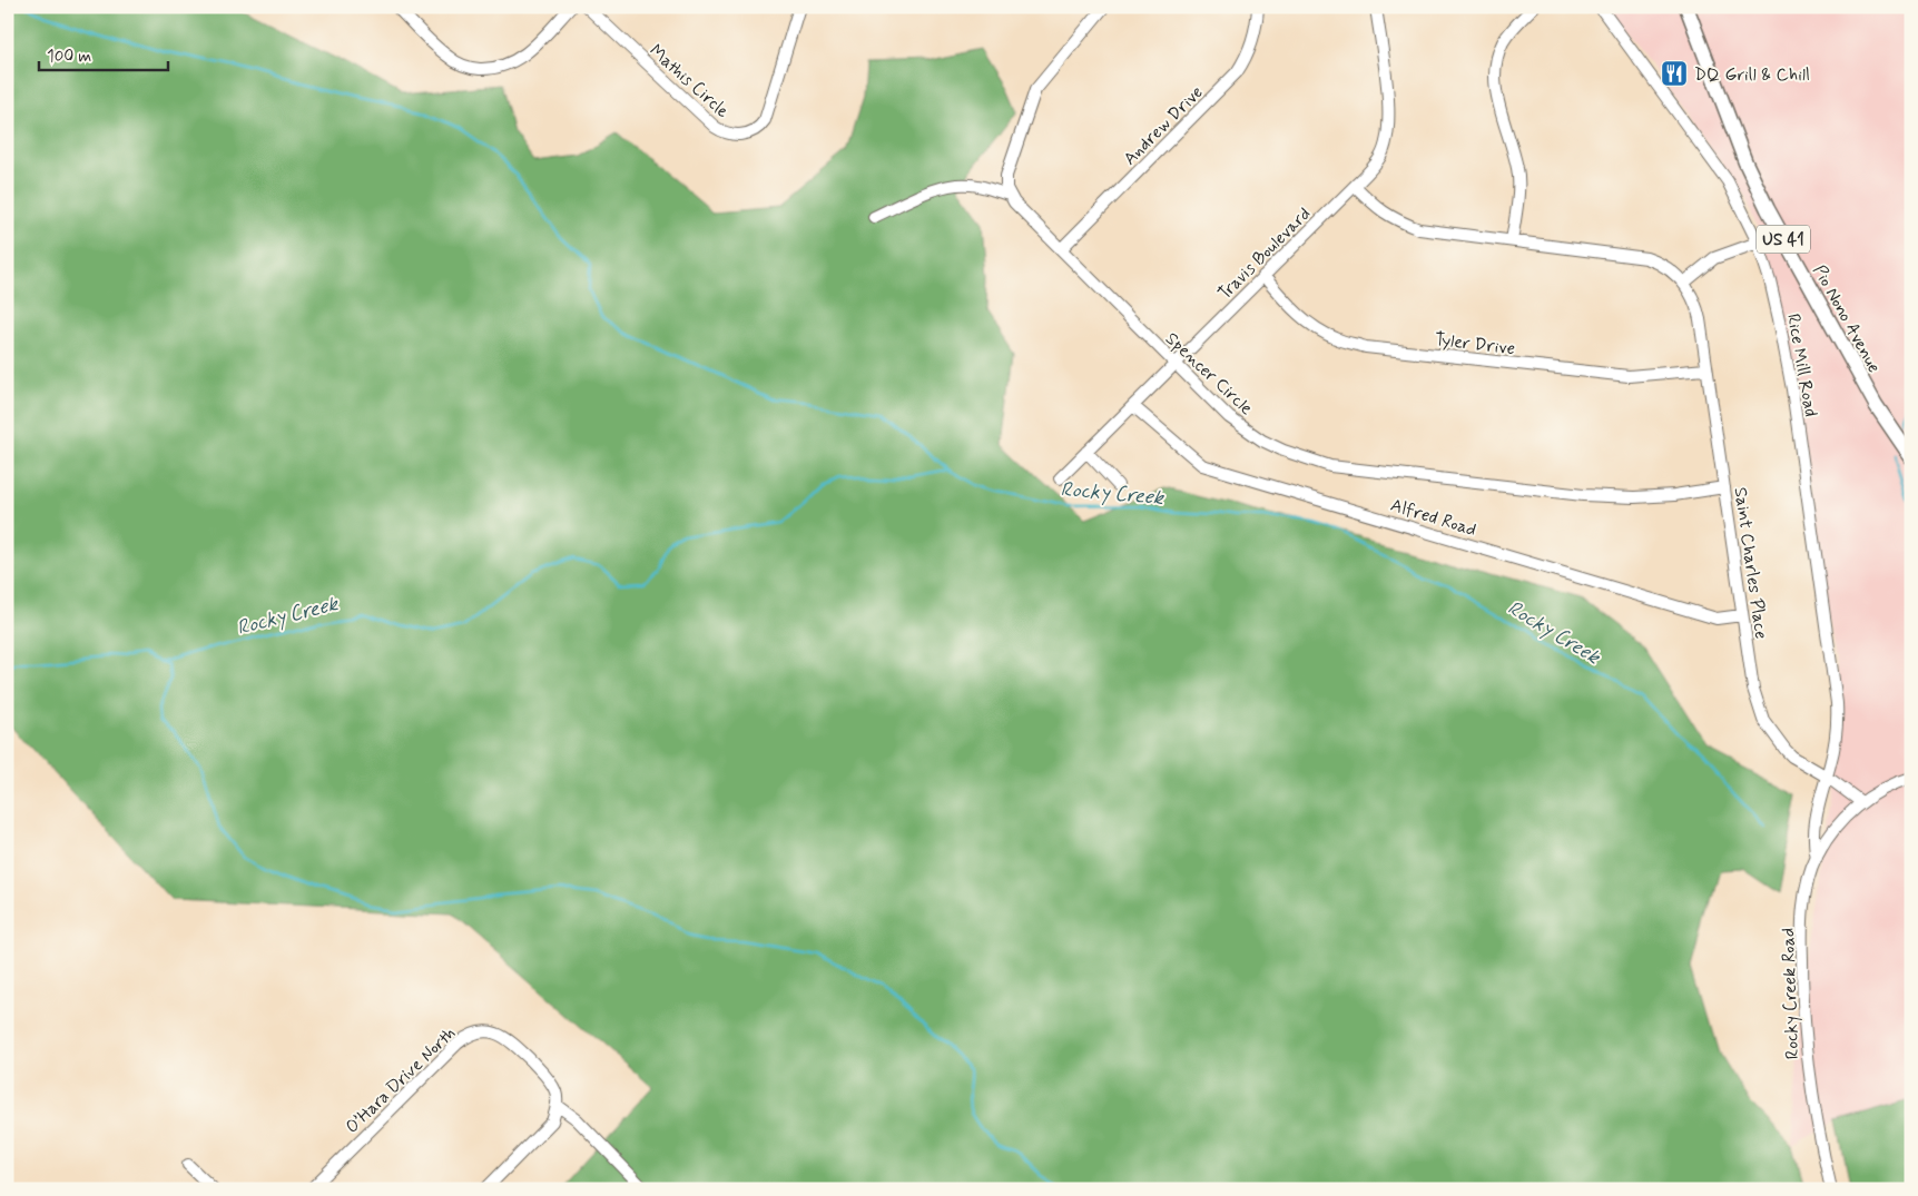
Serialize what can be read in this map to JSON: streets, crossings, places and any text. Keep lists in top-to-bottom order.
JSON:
{
  "streets": {
    "main road": ["US 41", "Pio Nono Avenue"],
    "street": [
      "Mathis Circle",
      "Andrew Drive",
      "Travis Boulevard",
      "Tyler Drive",
      "Rice Mill Road",
      "Spencer Circle",
      "Alfred Road",
      "Saint Charles Place",
      "Rocky Creek Road",
      "O’Hara Drive North"
    ]
  },
  "crossings": [
    ["Andrew Drive", "Spencer Circle"],
    ["Travis Boulevard", "Tyler Drive"],
    ["Travis Boulevard", "Spencer Circle"],
    ["Travis Boulevard", "Alfred Road"],
    ["Travis Boulevard", "Saint Charles Place"],
    ["Tyler Drive", "Saint Charles Place"],
    ["Rice Mill Road", "Saint Charles Place"],
    ["Rice Mill Road", "Rocky Creek Road"],
    ["Spencer Circle", "Saint Charles Place"],
    ["Alfred Road", "Saint Charles Place"],
    ["Saint Charles Place", "Rocky Creek Road"]
  ],
  "water": ["Rocky Creek"],
  "places": {
    "restaurant": ["DQ Grill & Chill"]
  },
  "scale_bar": "100 m"
}
